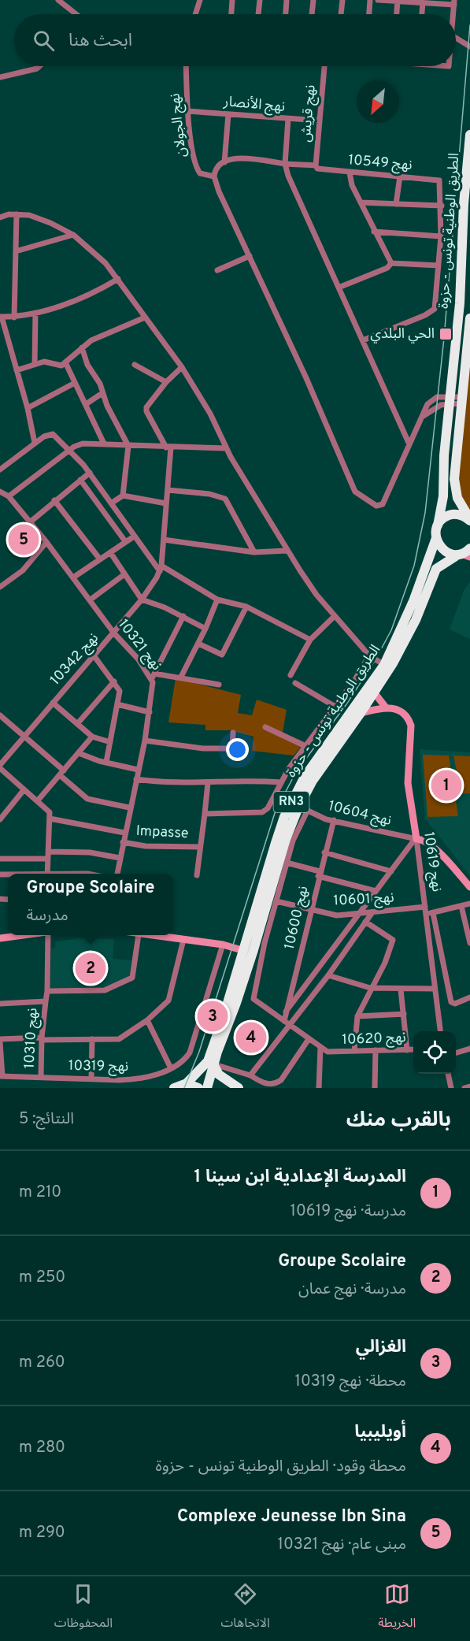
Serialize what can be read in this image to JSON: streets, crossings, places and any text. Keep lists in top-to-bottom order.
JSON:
{
  "streets": {
    "highway": ["الطريق الوطنية تونس - حزوة", "RN3"],
    "street": [
      "نهج الأنصار",
      "نهج قريش",
      "نهج الجولان",
      "نهج 10549",
      "نهج 10321",
      "نهج 10342",
      "نهج 10604",
      "Impasse",
      "نهج 10619",
      "نهج 10601",
      "نهج 10600",
      "نهج 10310",
      "نهج 10620",
      "نهج 10319"
    ]
  },
  "crossings": [
    ["نهج الأنصار", "نهج قريش"],
    ["نهج الأنصار", "نهج الجولان"],
    ["نهج قريش", "نهج 10549"],
    ["الطريق الوطنية تونس - حزوة", "RN3"],
    ["الطريق الوطنية تونس - حزوة", "نهج 10604"],
    ["نهج 10321", "نهج 10342"],
    ["نهج 10321", "Impasse"],
    ["نهج 10604", "نهج 10619"],
    ["نهج 10604", "نهج 10600"],
    ["نهج 10619", "نهج 10601"],
    ["نهج 10601", "نهج 10600"],
    ["نهج 10600", "نهج 10620"],
    ["نهج 10310", "نهج 10319"]
  ],
  "places": {
    "transit": ["الحي البلدي"]
  },
  "north": "bottom left",
  "page": {
    "search": "ابحث هنا",
    "pins": [
      "5",
      "1",
      "2",
      "3",
      "4"
    ],
    "popup": ["Groupe Scolaire", "مدرسة"],
    "heading": ["بالقرب منك", "النتائج: 5"],
    "list": [
      {
        "mark": "1",
        "name": "المدرسة الإعدادية ابن سينا 1",
        "note": "مدرسة · نهج 10619",
        "value": "210 m"
      },
      {
        "mark": "2",
        "name": "Groupe Scolaire",
        "note": "مدرسة · نهج عمان",
        "value": "250 m"
      },
      {
        "mark": "3",
        "name": "الغزالي",
        "note": "محطة · نهج 10319",
        "value": "260 m"
      },
      {
        "mark": "4",
        "name": "أويليبيا",
        "note": "محطة وقود · الطريق الوطنية تونس - حزوة",
        "value": "280 m"
      },
      {
        "mark": "5",
        "name": "Complexe Jeunesse Ibn Sina",
        "note": "مبنى عام · نهج 10321",
        "value": "290 m"
      }
    ],
    "nav": ["الخريطة", "الاتجاهات", "المحفوظات"]
  }
}
